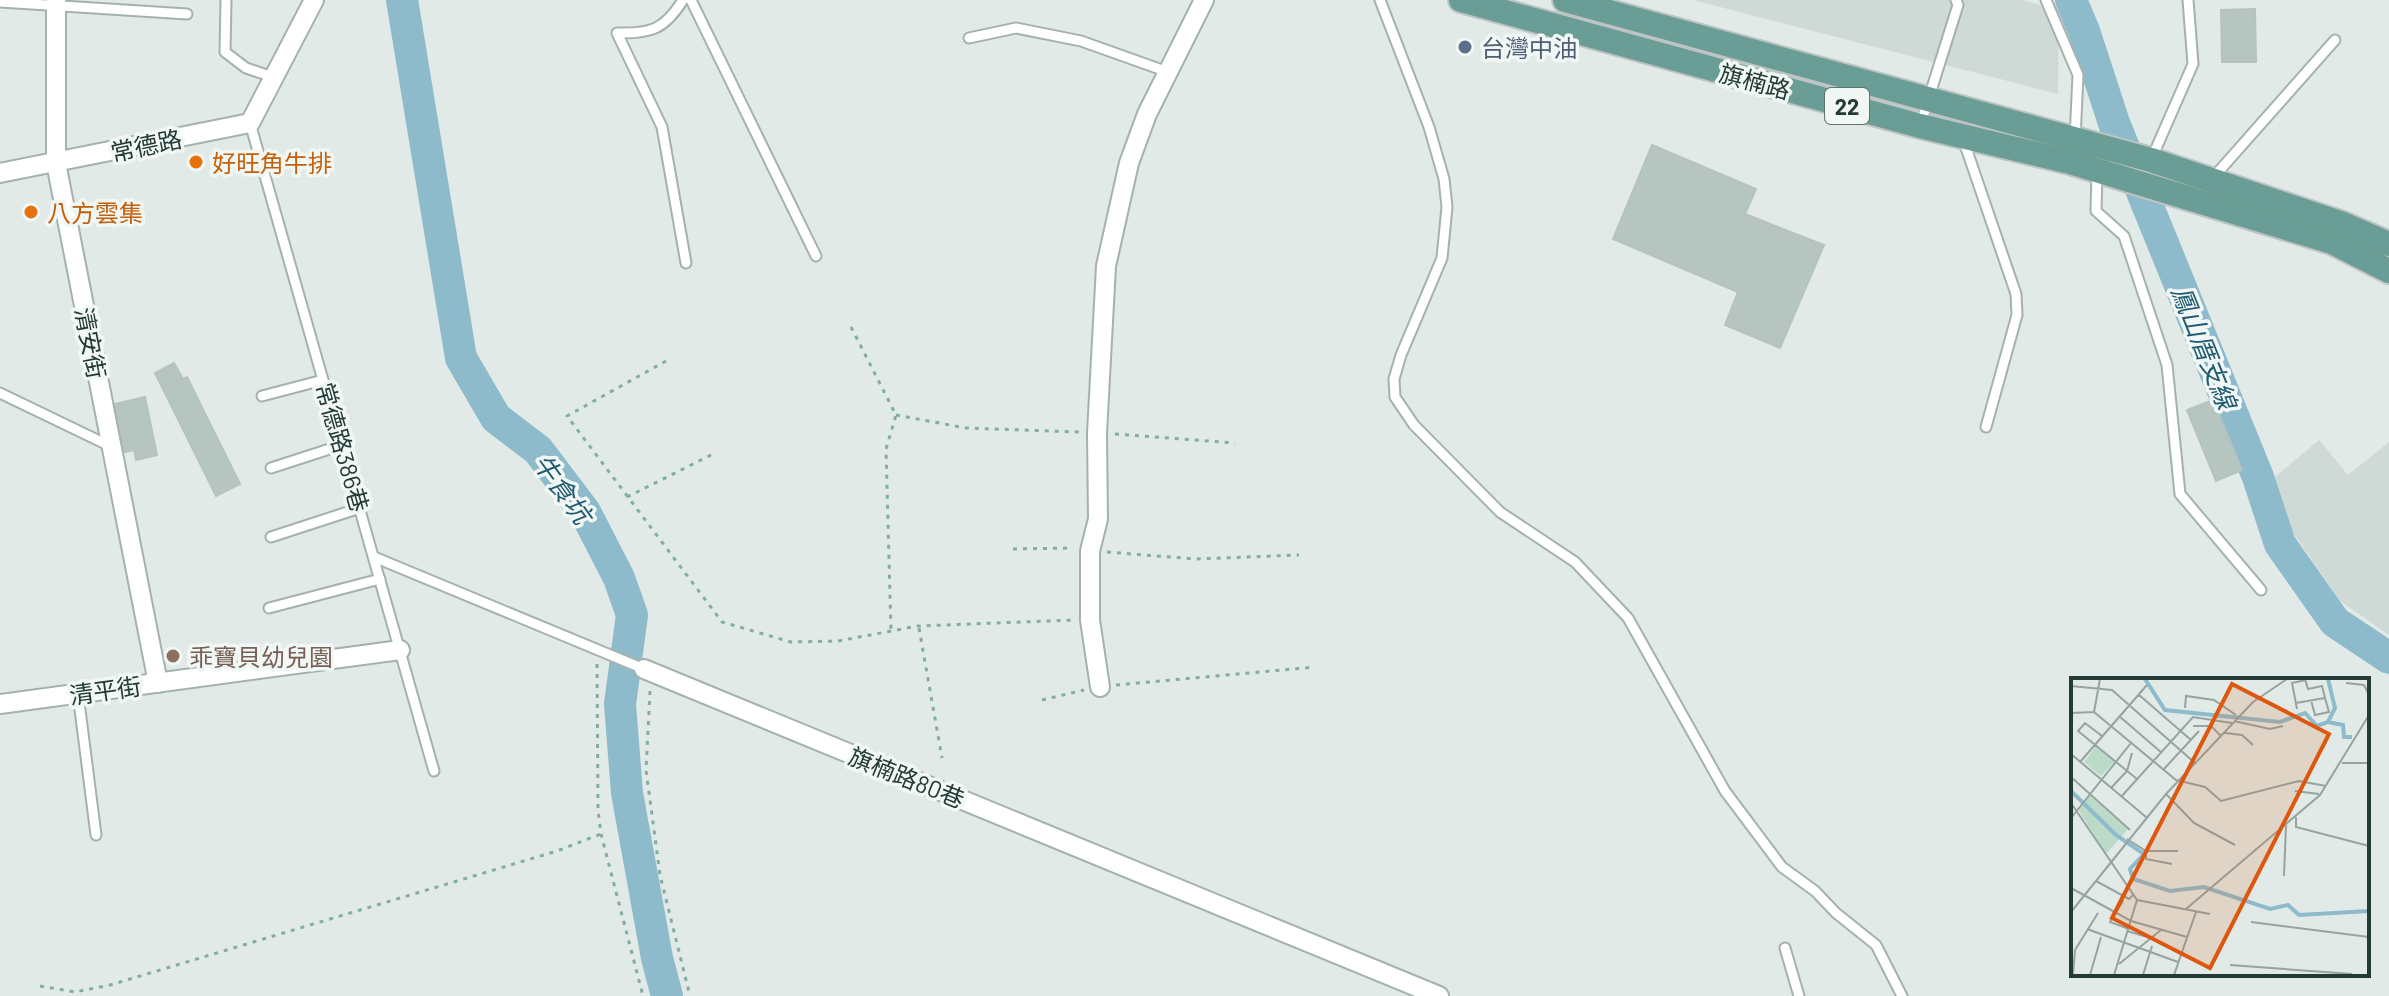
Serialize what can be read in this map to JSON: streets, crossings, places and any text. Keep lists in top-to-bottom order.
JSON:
{
  "streets": {
    "main road": ["旗楠路", "22"],
    "street": [
      "常德路",
      "清安街",
      "清平街",
      "旗楠路80巷"
    ],
    "lane": ["常德路386巷"]
  },
  "crossings": [
    ["旗楠路", "22"],
    ["常德路", "清安街"],
    ["常德路", "常德路386巷"],
    ["清安街", "清平街"],
    ["常德路386巷", "清平街"],
    ["常德路386巷", "旗楠路80巷"]
  ],
  "water": ["鳳山厝支線", "牛食坑"],
  "places": [
    "台灣中油",
    "好旺角牛排",
    "八方雲集",
    "乖寶貝幼兒園"
  ]
}
